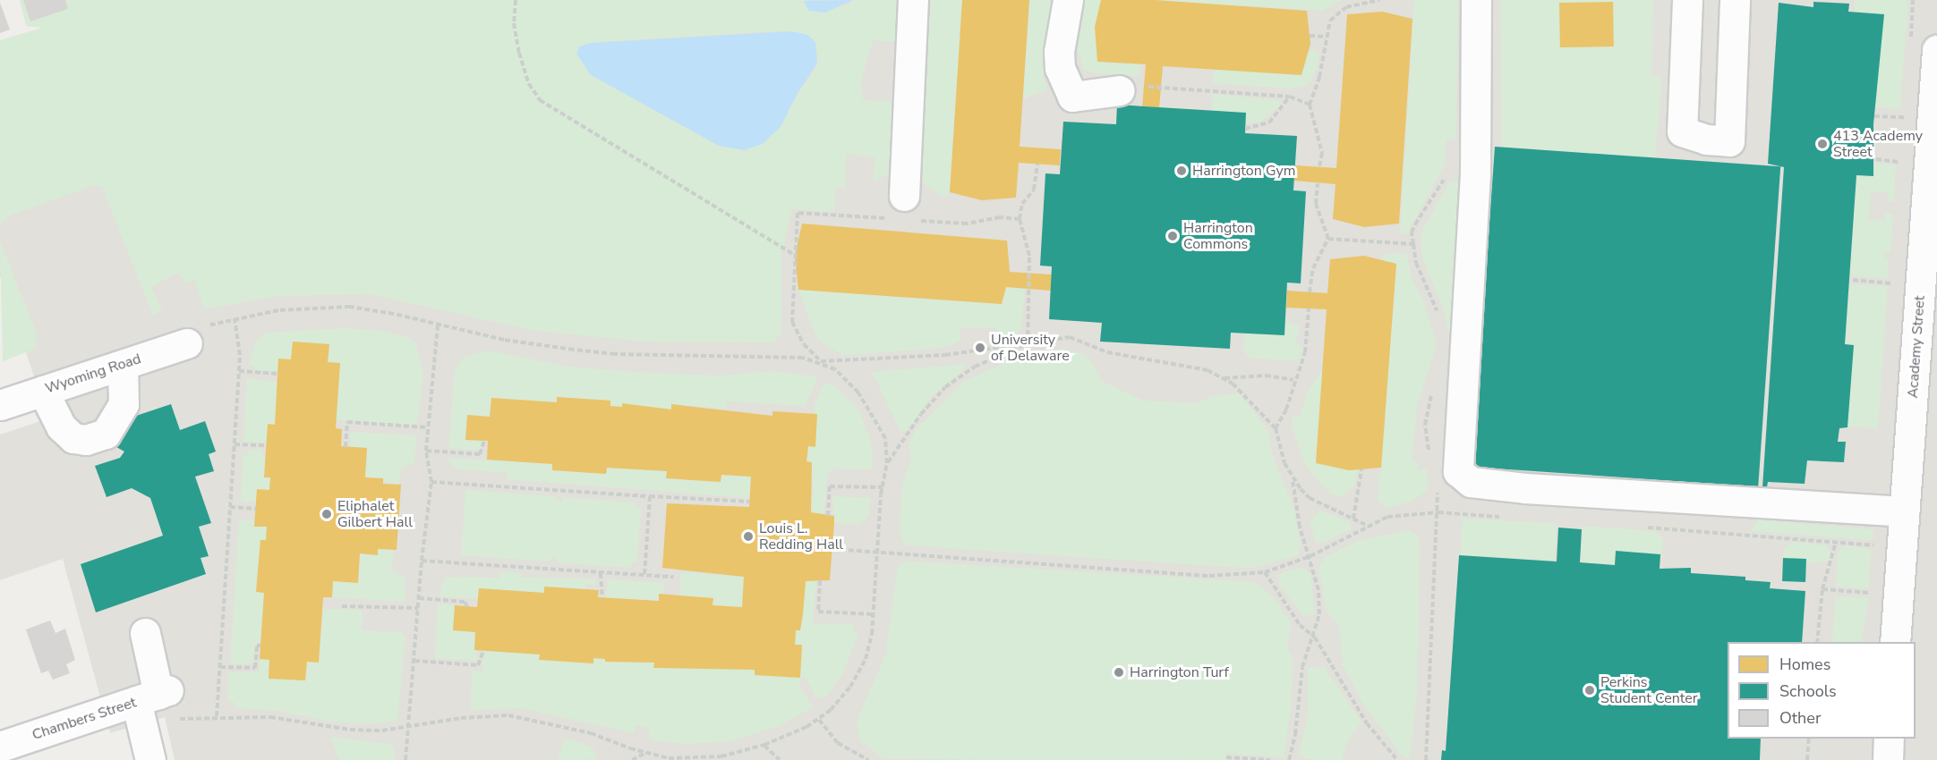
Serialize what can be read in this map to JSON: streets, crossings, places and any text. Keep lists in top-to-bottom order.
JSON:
{
  "streets": {
    "street": ["Academy Street", "Wyoming Road", "Chambers Street"]
  },
  "places": [
    "413 Academy Street",
    "Harrington Gym",
    "Harrington Commons",
    "University of Delaware",
    "Eliphalet Gilbert Hall",
    "Louis L. Redding Hall",
    "Harrington Turf",
    "Perkins Student Center"
  ],
  "legend": ["Homes", "Schools", "Other"]
}
